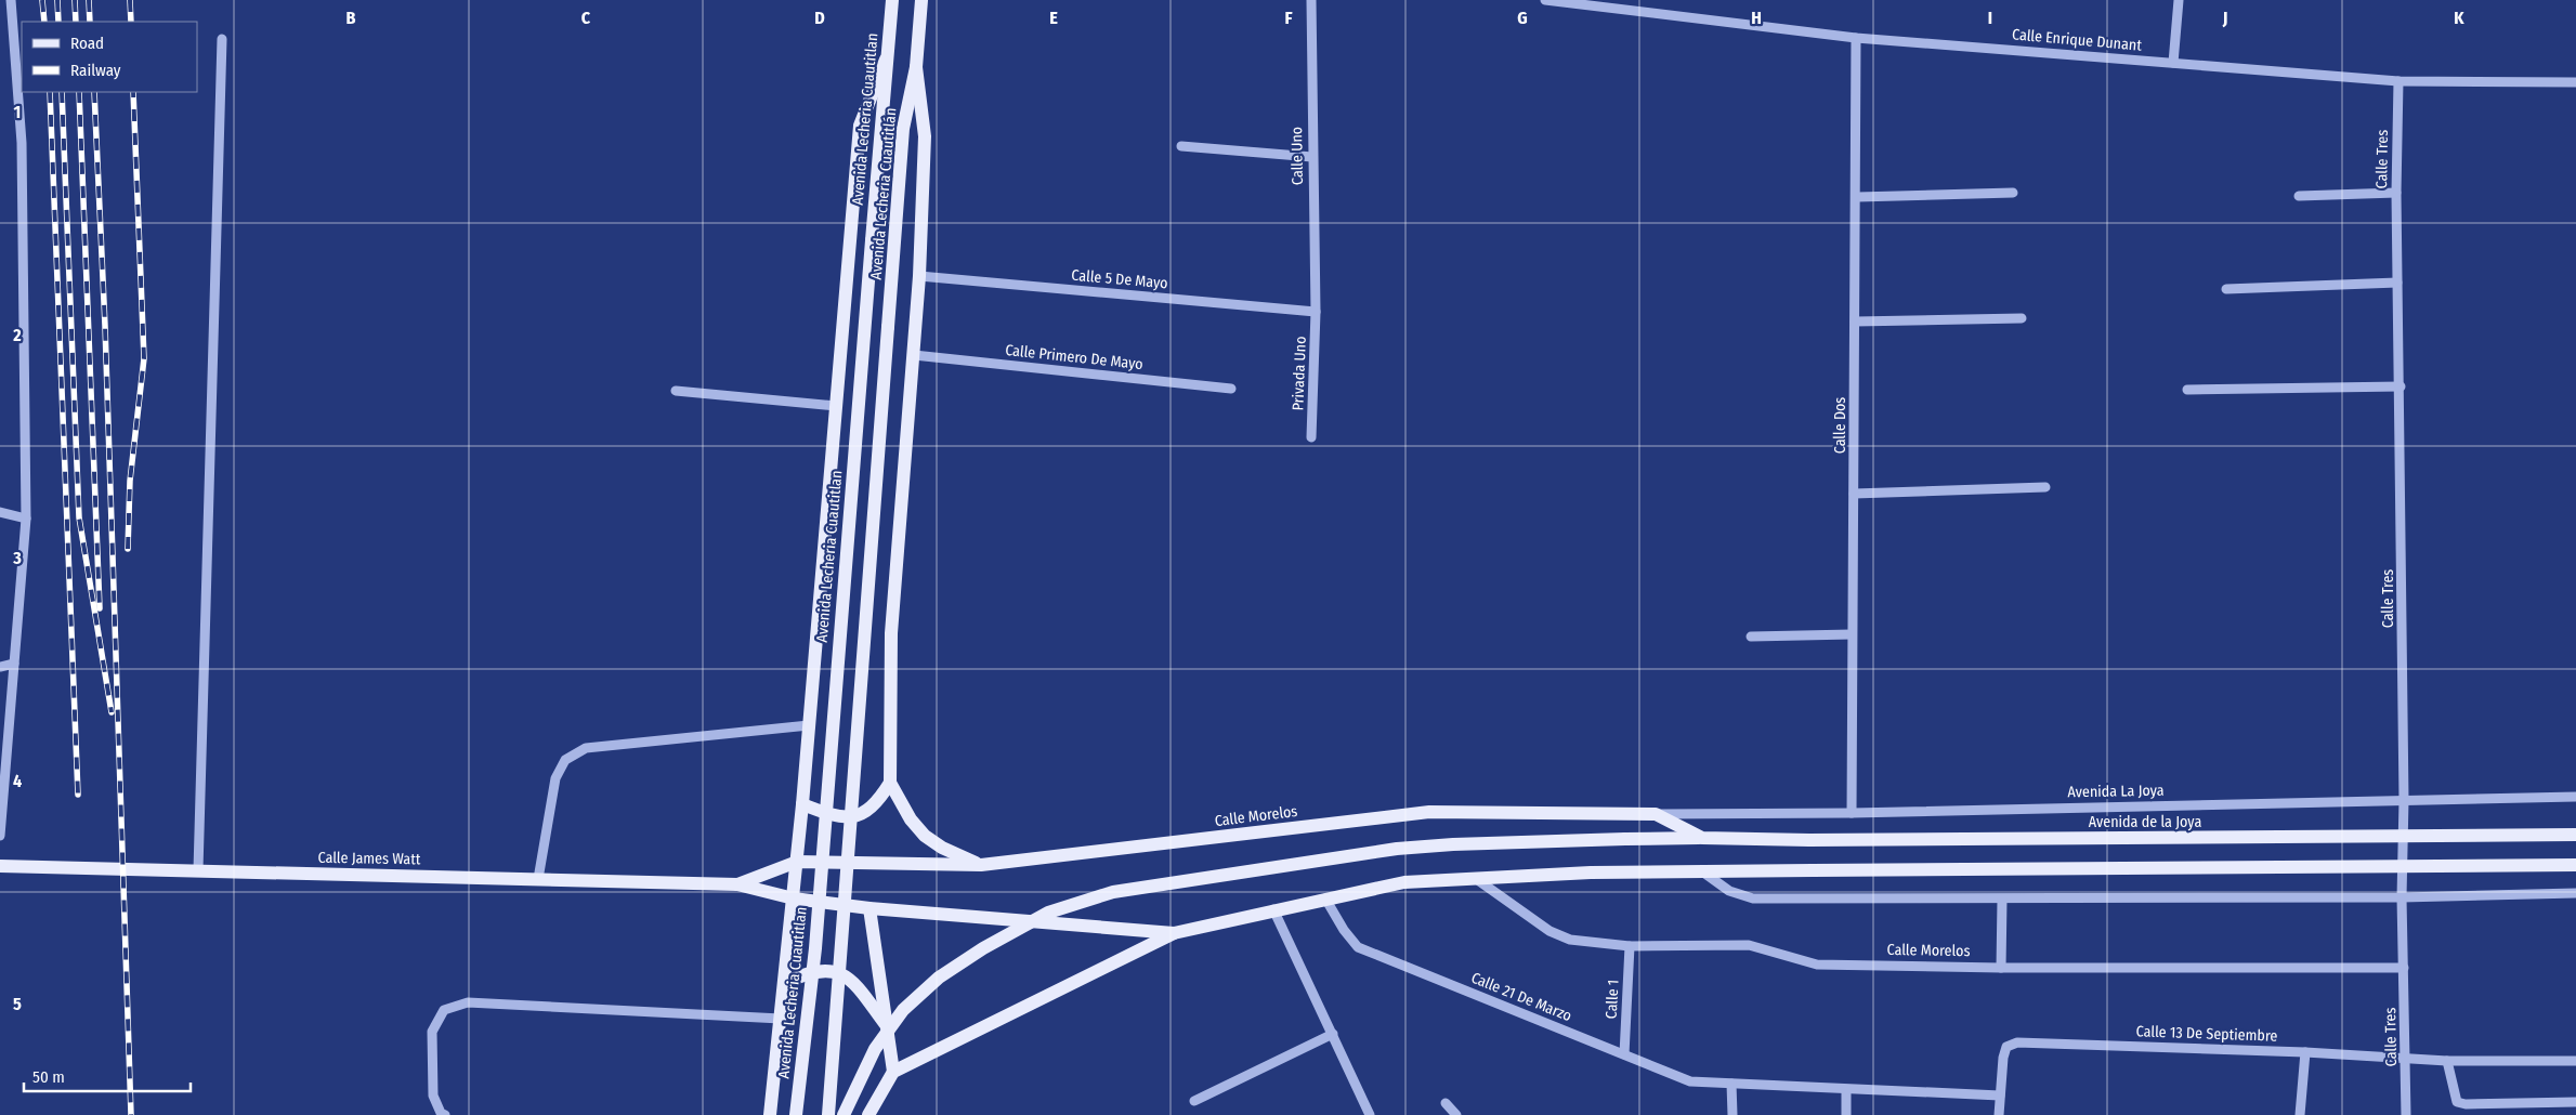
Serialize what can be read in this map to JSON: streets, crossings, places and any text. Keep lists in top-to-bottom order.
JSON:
{
  "streets": {
    "main road": [
      "Avenida Lecheria Cuautitlan",
      "Avenida Lecheria Cuautitlán",
      "Calle Morelos",
      "Avenida de la Joya",
      "Calle James Watt"
    ],
    "street": [
      "Calle Enrique Dunant",
      "Calle Uno",
      "Calle Tres",
      "Calle 5 De Mayo",
      "Calle Primero De Mayo",
      "Privada Uno",
      "Calle Dos",
      "Avenida La Joya",
      "Calle 21 De Marzo",
      "Calle 1",
      "Calle 13 De Septiembre"
    ]
  },
  "crossings": [
    ["Calle Enrique Dunant", "Calle Tres"],
    ["Calle Enrique Dunant", "Calle Dos"],
    ["Calle Uno", "Calle 5 De Mayo"],
    ["Calle Uno", "Privada Uno"],
    ["Calle Tres", "Avenida La Joya"],
    ["Calle Tres", "Calle Morelos"],
    ["Calle Tres", "Calle 13 De Septiembre"],
    ["Calle 5 De Mayo", "Privada Uno"],
    ["Calle Dos", "Avenida La Joya"],
    ["Avenida La Joya", "Calle Morelos"],
    ["Calle Morelos", "Avenida de la Joya"],
    ["Calle Morelos", "Calle James Watt"],
    ["Calle Morelos", "Calle 1"],
    ["Calle 21 De Marzo", "Calle 1"],
    ["Calle 21 De Marzo", "Calle 13 De Septiembre"]
  ],
  "legend": ["Road", "Railway"],
  "scale_bar": "50 m",
  "grid": {
    "columns": [
      "B",
      "C",
      "D",
      "E",
      "F",
      "G",
      "H",
      "I",
      "J",
      "K"
    ],
    "rows": [
      "1",
      "2",
      "3",
      "4",
      "5"
    ]
  }
}
